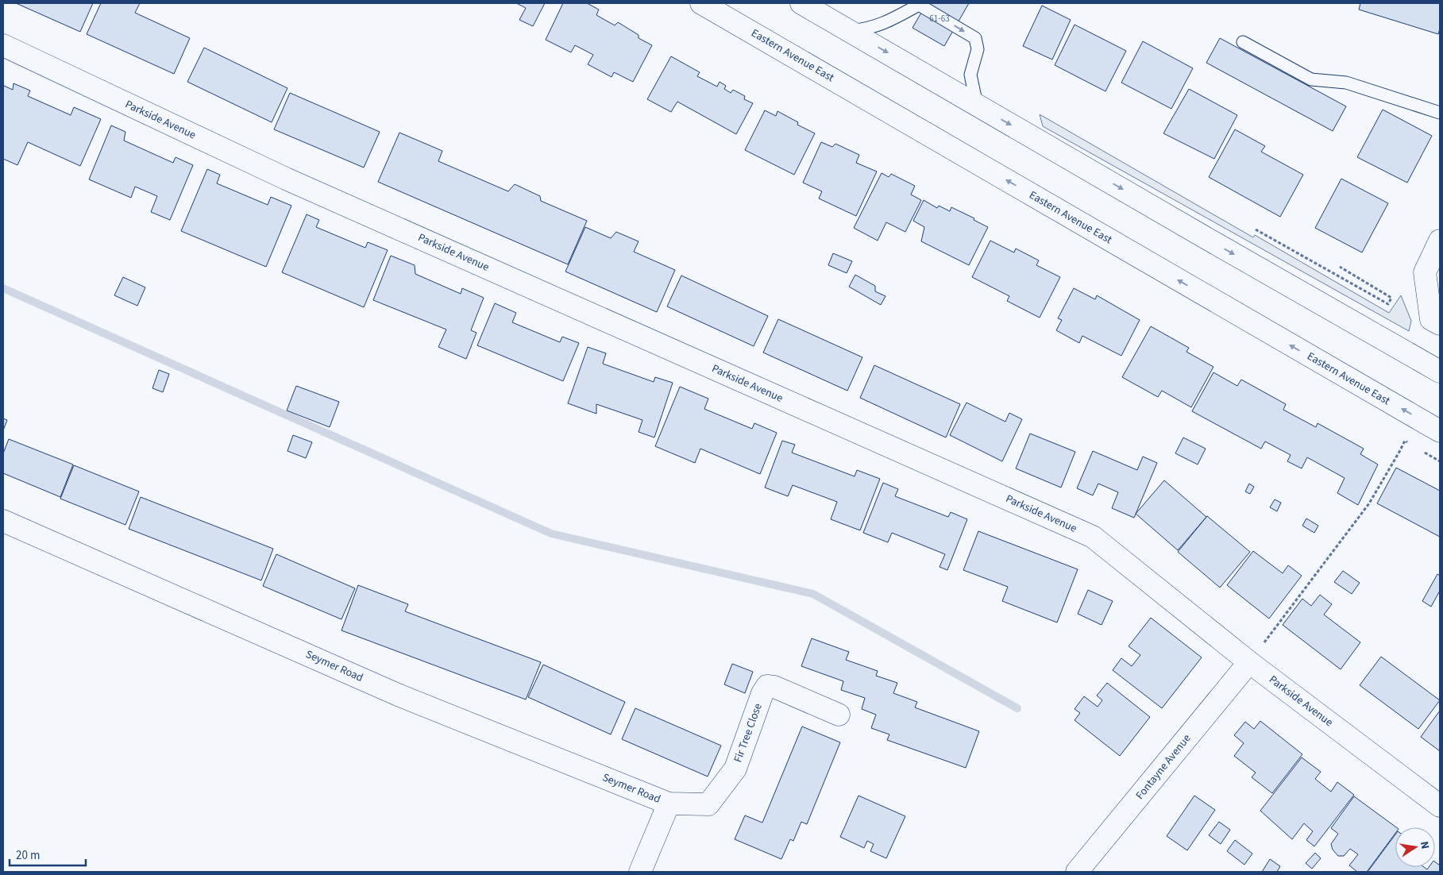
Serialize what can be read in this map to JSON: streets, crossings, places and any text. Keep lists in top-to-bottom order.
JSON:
{
  "streets": {
    "main road": [
      "Eastern Avenue East",
      "Parkside Avenue",
      "Seymer Road",
      "Fir Tree Close",
      "Fontayne Avenue"
    ]
  },
  "crossings": [
    ["Parkside Avenue", "Fontayne Avenue"],
    ["Seymer Road", "Fir Tree Close"]
  ],
  "house_numbers": ["61-63"],
  "scale_bar": "20 m",
  "north": "right"
}
